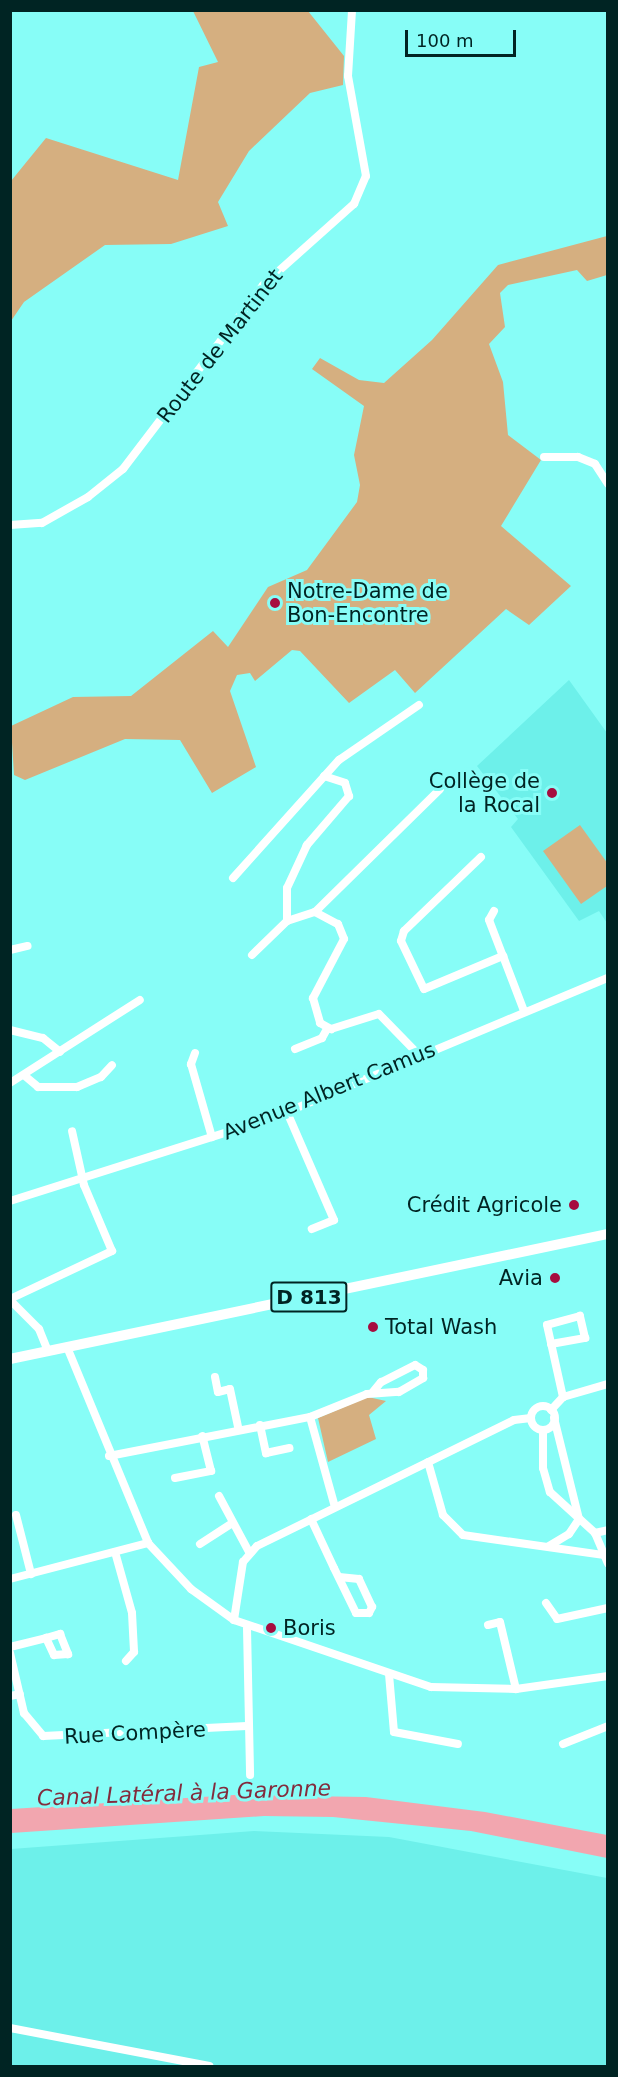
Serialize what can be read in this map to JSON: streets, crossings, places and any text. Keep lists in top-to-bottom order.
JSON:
{
  "streets": {
    "main road": ["D 813"],
    "street": ["Route de Martinet", "Avenue Albert Camus", "Rue Compère"]
  },
  "water": ["Canal Latéral à la Garonne"],
  "places": [
    "Notre-Dame de Bon-Encontre",
    "Collège de la Rocal",
    "Crédit Agricole",
    "Avia",
    "Total Wash",
    "Boris"
  ],
  "scale_bar": "100 m"
}
